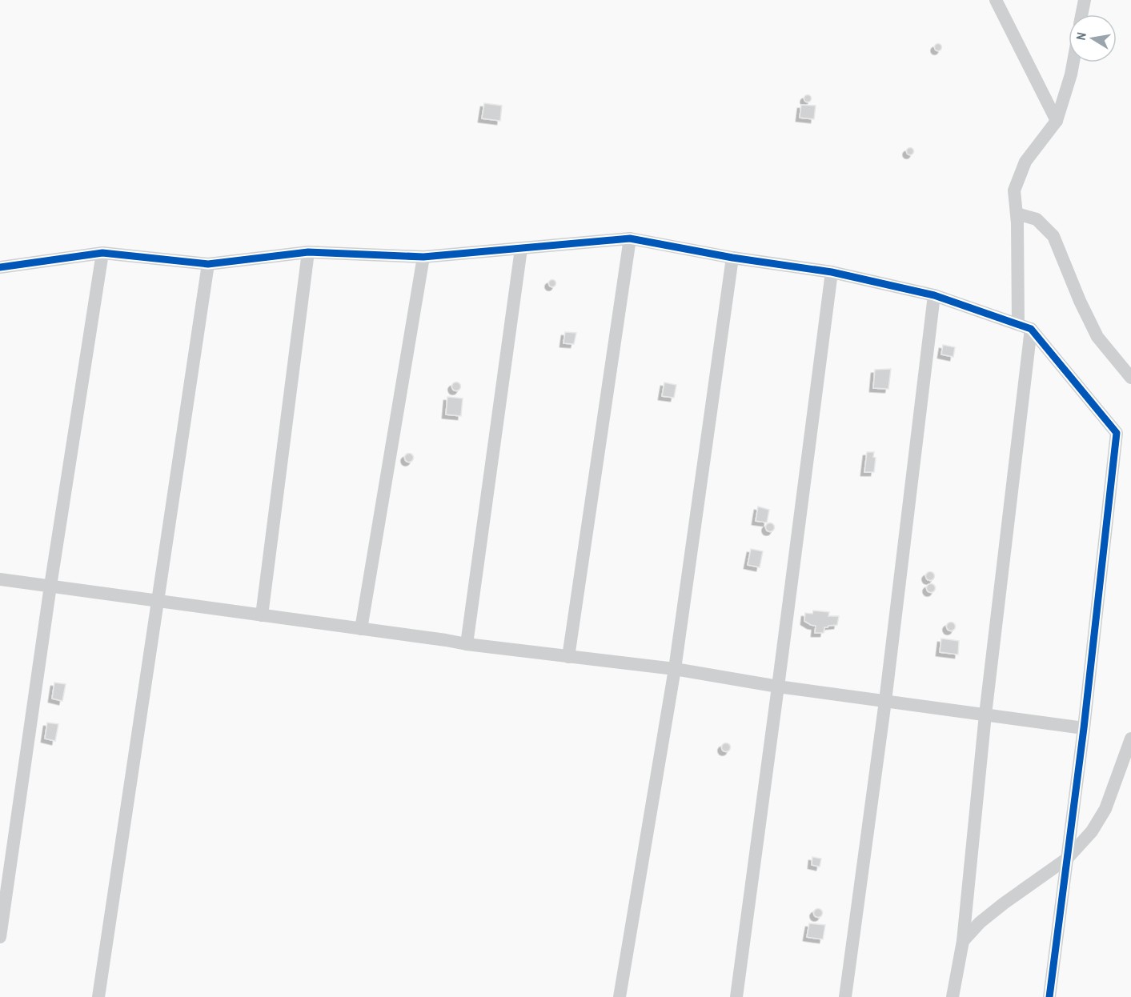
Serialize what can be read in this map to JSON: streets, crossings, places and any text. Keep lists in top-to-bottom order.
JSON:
{
  "north": "left"
}
